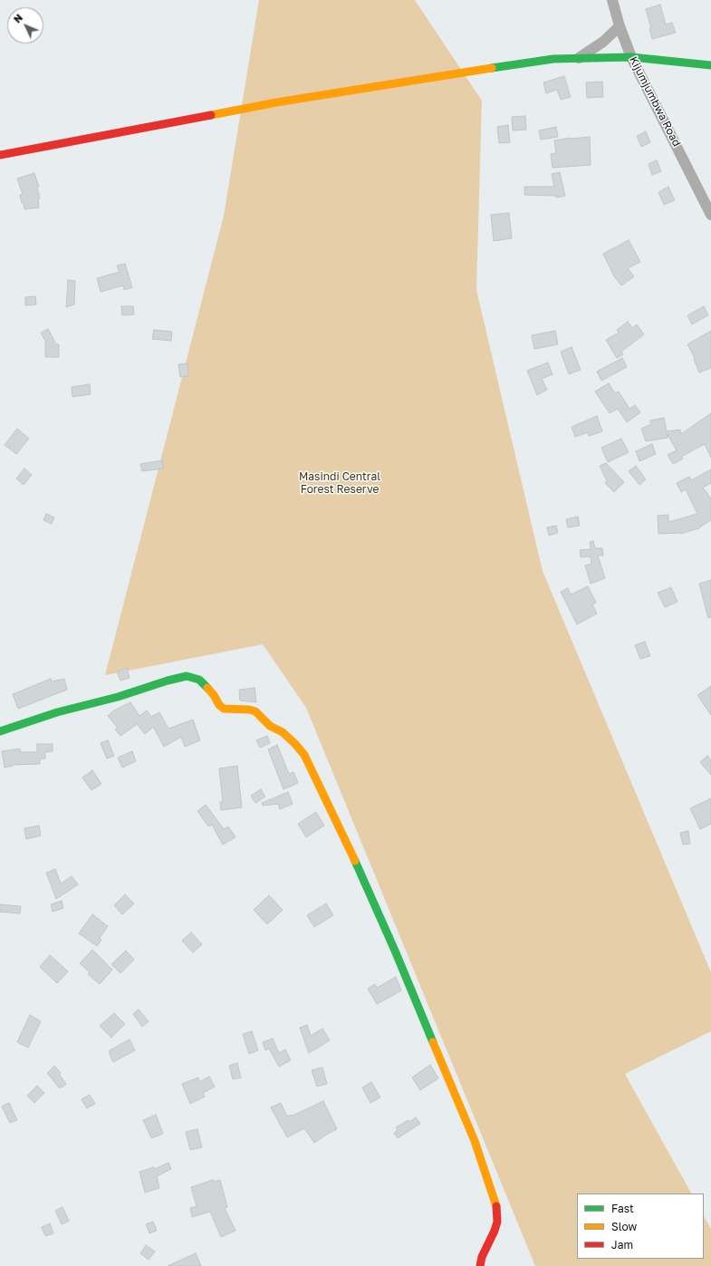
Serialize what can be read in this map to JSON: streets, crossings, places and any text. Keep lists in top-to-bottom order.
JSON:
{
  "streets": {
    "street": ["Kijumjumbwa Road"]
  },
  "parks": ["Masindi Central Forest Reserve"],
  "legend": ["Fast", "Slow", "Jam"],
  "north": "top left"
}
